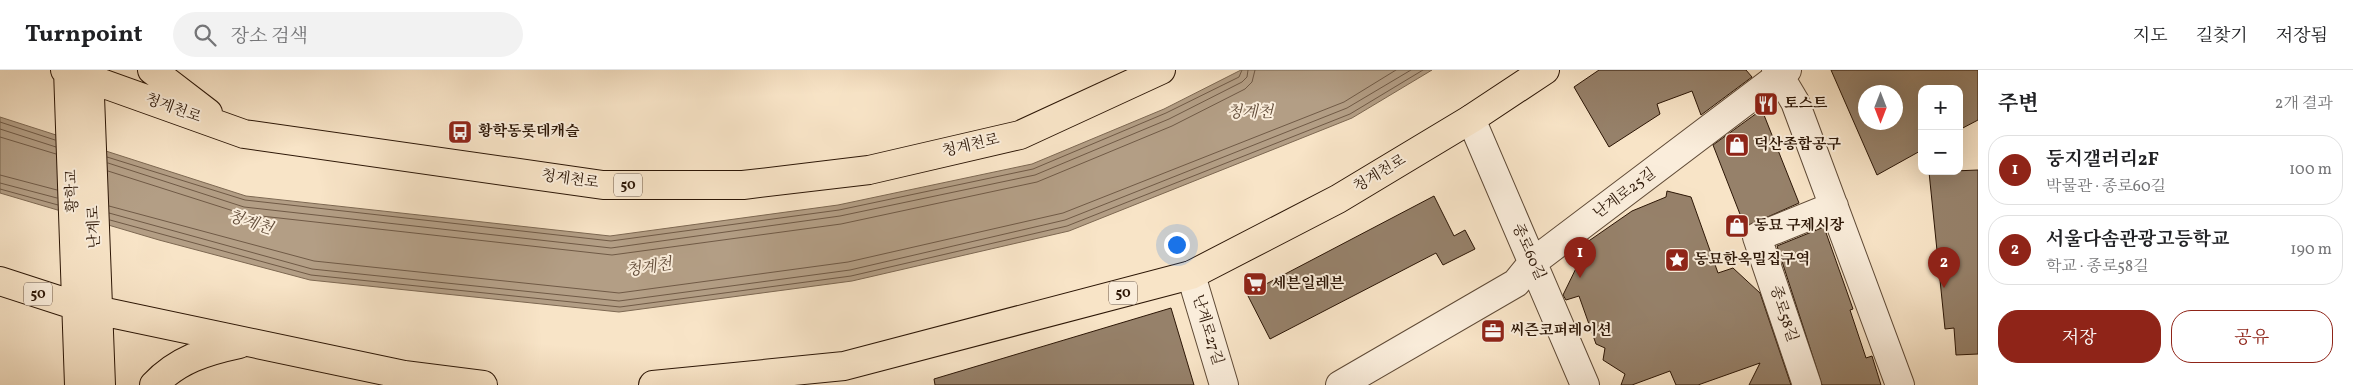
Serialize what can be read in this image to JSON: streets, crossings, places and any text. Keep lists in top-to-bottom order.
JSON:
{
  "streets": {
    "main road": ["청계천로", "50", "황학교"],
    "street": [
      "난계로25길",
      "종로60길",
      "종로58길",
      "난계로27길"
    ]
  },
  "crossings": [
    ["청계천로", "황학교"],
    ["청계천로", "종로60길"],
    ["청계천로", "난계로27길"],
    ["50", "황학교"],
    ["난계로25길", "종로60길"]
  ],
  "water": ["청계천"],
  "places": {
    "restaurant": ["토스트"],
    "bus stop": ["황학동롯데캐슬"],
    "shop": ["덕산종합공구", "동묘 구제시장"],
    "place": ["동묘한옥밀집구역"],
    "supermarket": ["세븐일레븐"],
    "office": ["씨즌코퍼레이션"]
  },
  "north": "bottom",
  "page": {
    "header": "Turnpoint",
    "search": "장소 검색",
    "nav": ["지도", "길찾기", "저장됨"],
    "heading": ["주변", "2개 결과"],
    "map_buttons": ["+", "−"],
    "list": [
      {
        "mark": "1",
        "name": "둥지갤러리2F",
        "note": "박물관 · 종로60길",
        "value": "100 m"
      },
      {
        "mark": "2",
        "name": "서울다솜관광고등학교",
        "note": "학교 · 종로58길",
        "value": "190 m"
      }
    ],
    "pins": ["1", "2"],
    "buttons": ["저장", "공유"]
  }
}
